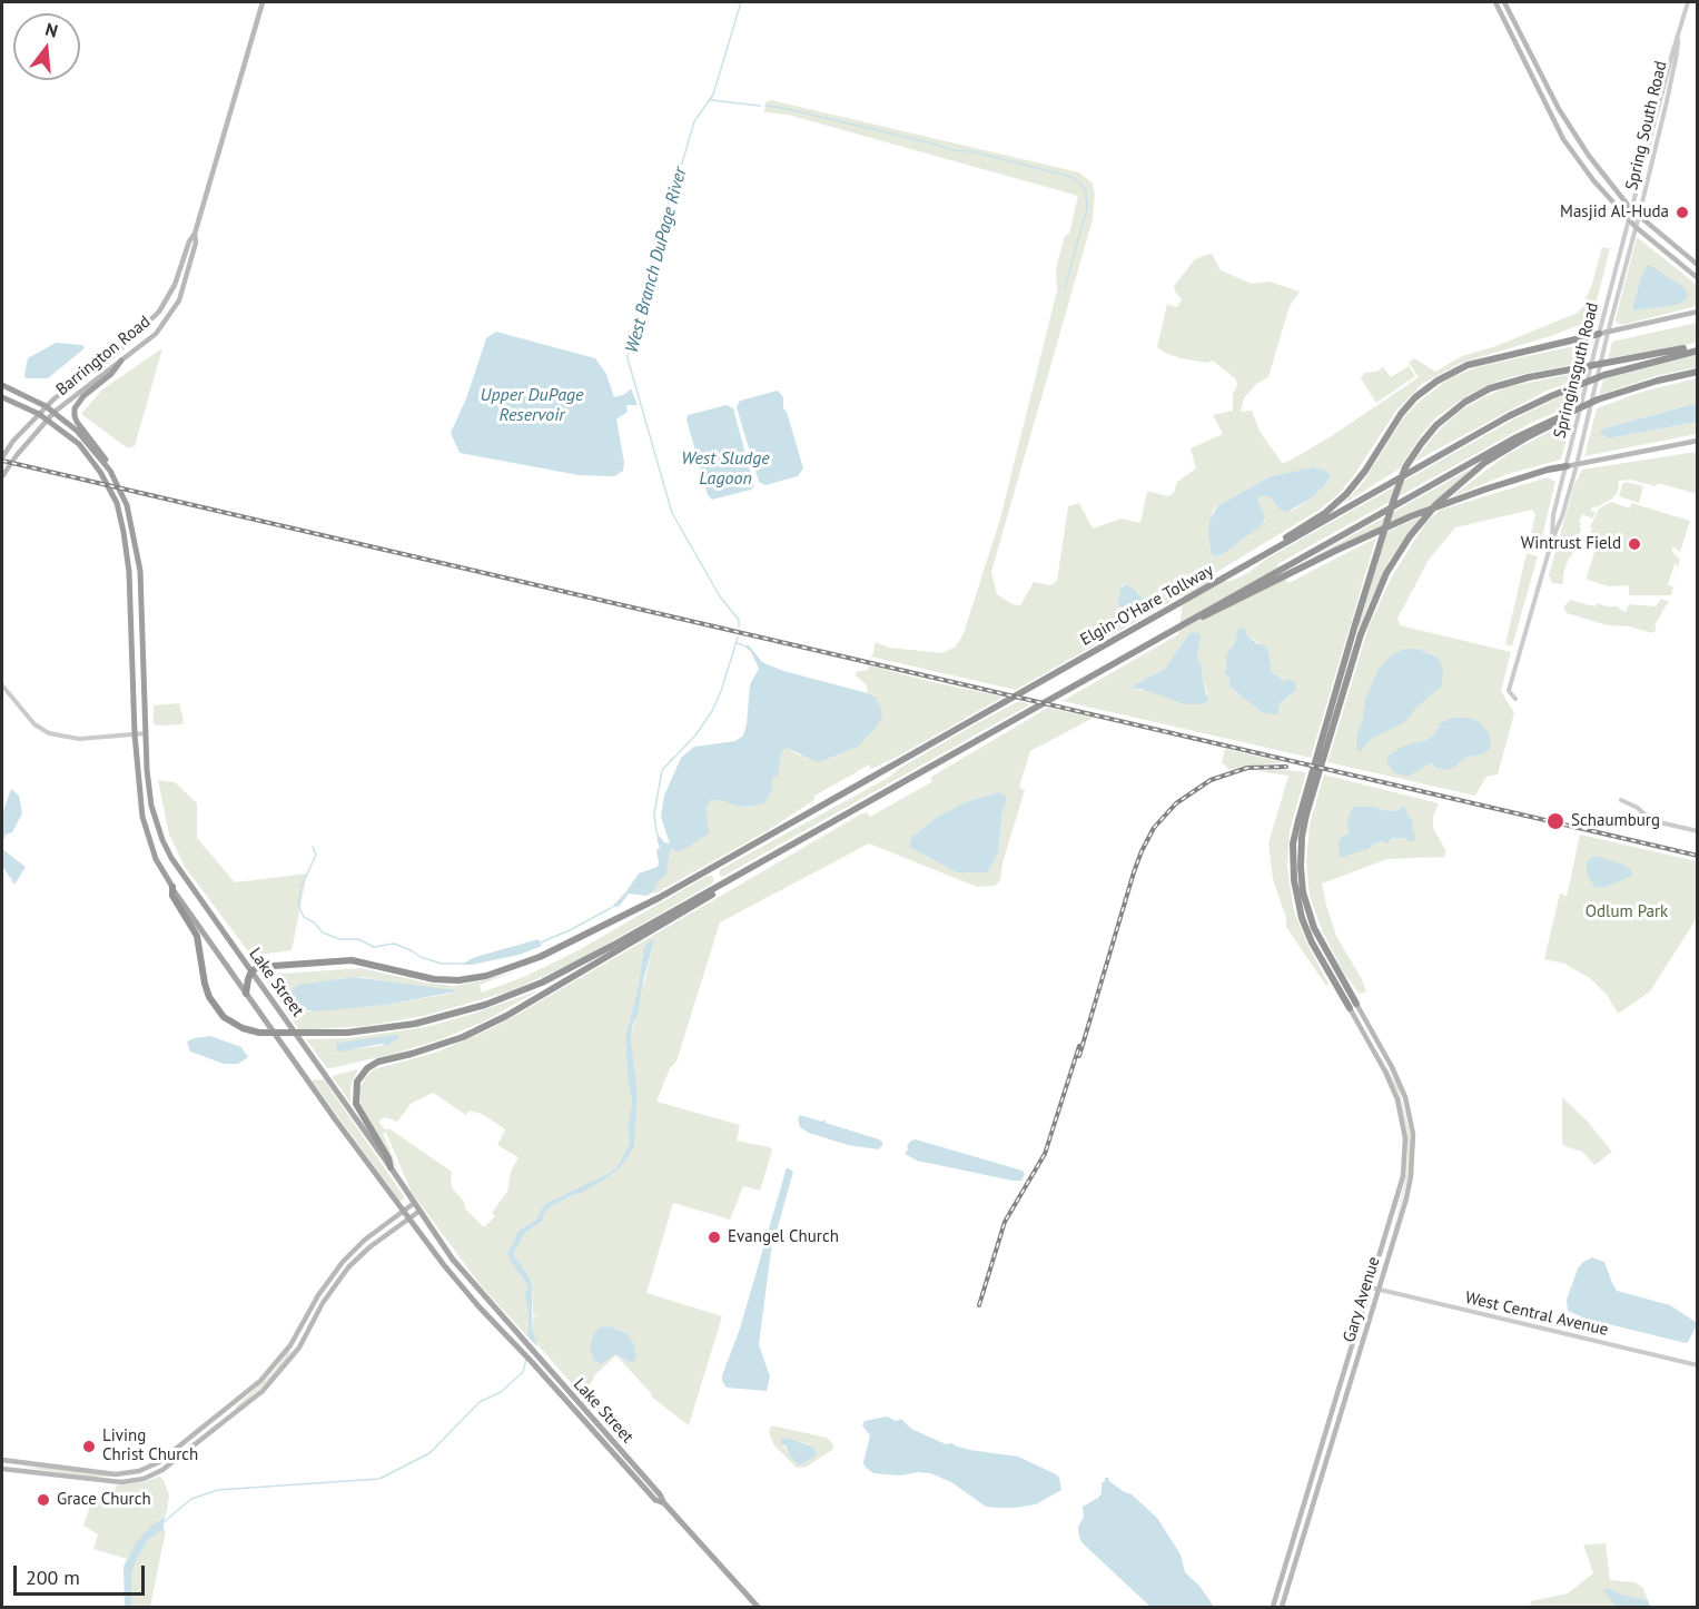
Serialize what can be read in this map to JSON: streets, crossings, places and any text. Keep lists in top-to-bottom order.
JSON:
{
  "streets": {
    "highway": ["Elgin-O'Hare Tollway", "Lake Street"],
    "main road": ["Barrington Road", "Gary Avenue"],
    "street": ["Spring South Road", "Springinsguth Road", "West Central Avenue"]
  },
  "crossings": [
    ["Spring South Road", "Springinsguth Road"],
    ["Barrington Road", "Lake Street"],
    ["Elgin-O'Hare Tollway", "Lake Street"],
    ["Gary Avenue", "West Central Avenue"]
  ],
  "water": ["West Branch DuPage River", "Upper DuPage Reservoir", "West Sludge Lagoon"],
  "parks": ["Odlum Park"],
  "places": [
    "Masjid Al-Huda",
    "Wintrust Field",
    "Schaumburg",
    "Evangel Church",
    "Living Christ Church",
    "Grace Church"
  ],
  "scale_bar": "200 m",
  "north": "top"
}
